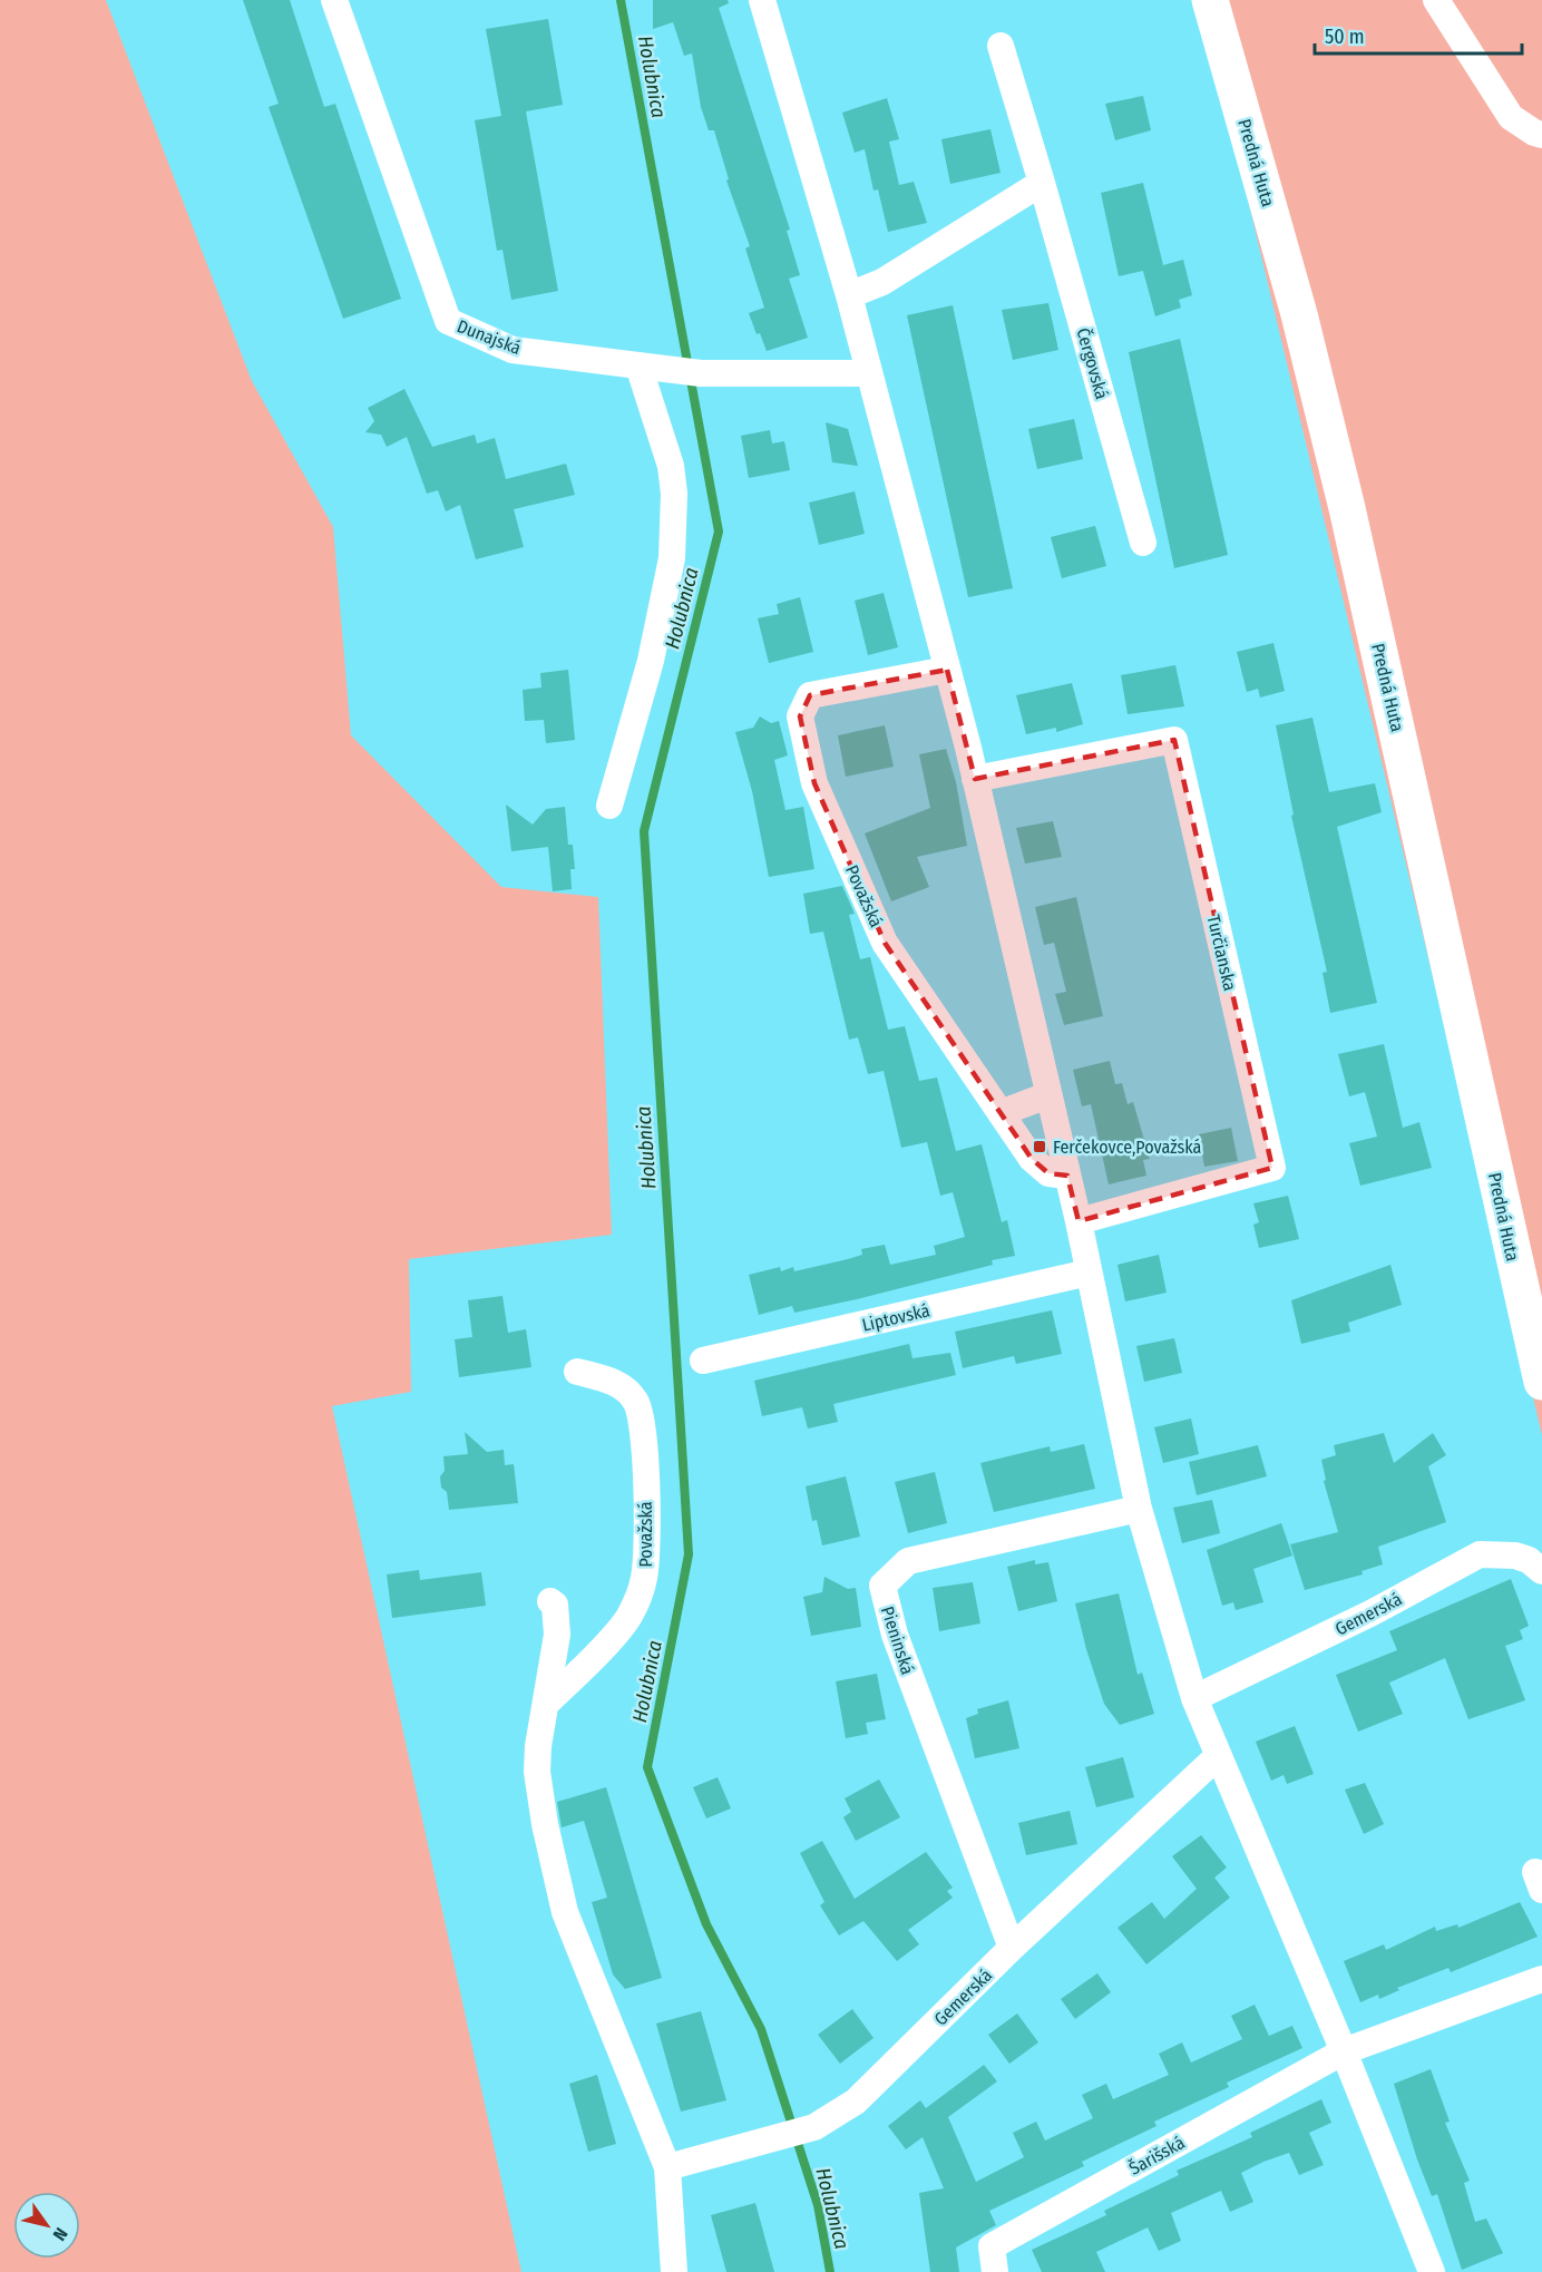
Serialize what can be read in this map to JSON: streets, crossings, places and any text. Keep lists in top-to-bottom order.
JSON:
{
  "streets": {
    "main road": ["Predná Huta"],
    "street": [
      "Dunajská",
      "Čergovská",
      "Považská",
      "Turčianska",
      "Liptovská",
      "Gemerská",
      "Pieninská",
      "Šarišská"
    ]
  },
  "crossings": [
    ["Gemerská", "Pieninská"]
  ],
  "water": ["Holubnica"],
  "places": {
    "transit": ["Ferčekovce,Považská"]
  },
  "scale_bar": "50 m",
  "north": "bottom right"
}
